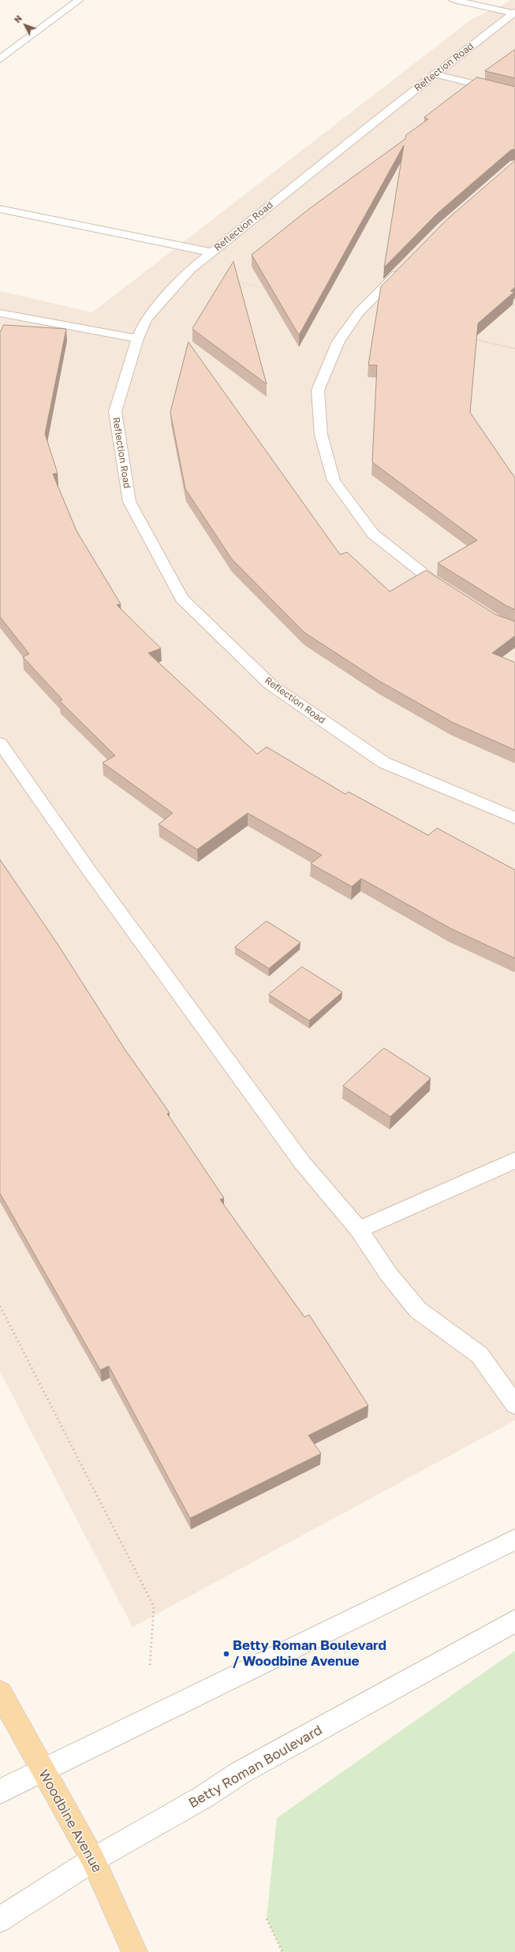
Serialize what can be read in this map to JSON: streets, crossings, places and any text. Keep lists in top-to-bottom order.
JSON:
{
  "streets": {
    "main road": ["Woodbine Avenue"],
    "street": ["Reflection Road", "Betty Roman Boulevard"]
  },
  "crossings": [
    ["Betty Roman Boulevard", "Woodbine Avenue"]
  ],
  "places": ["Betty Roman Boulevard / Woodbine Avenue"],
  "north": "top left"
}
